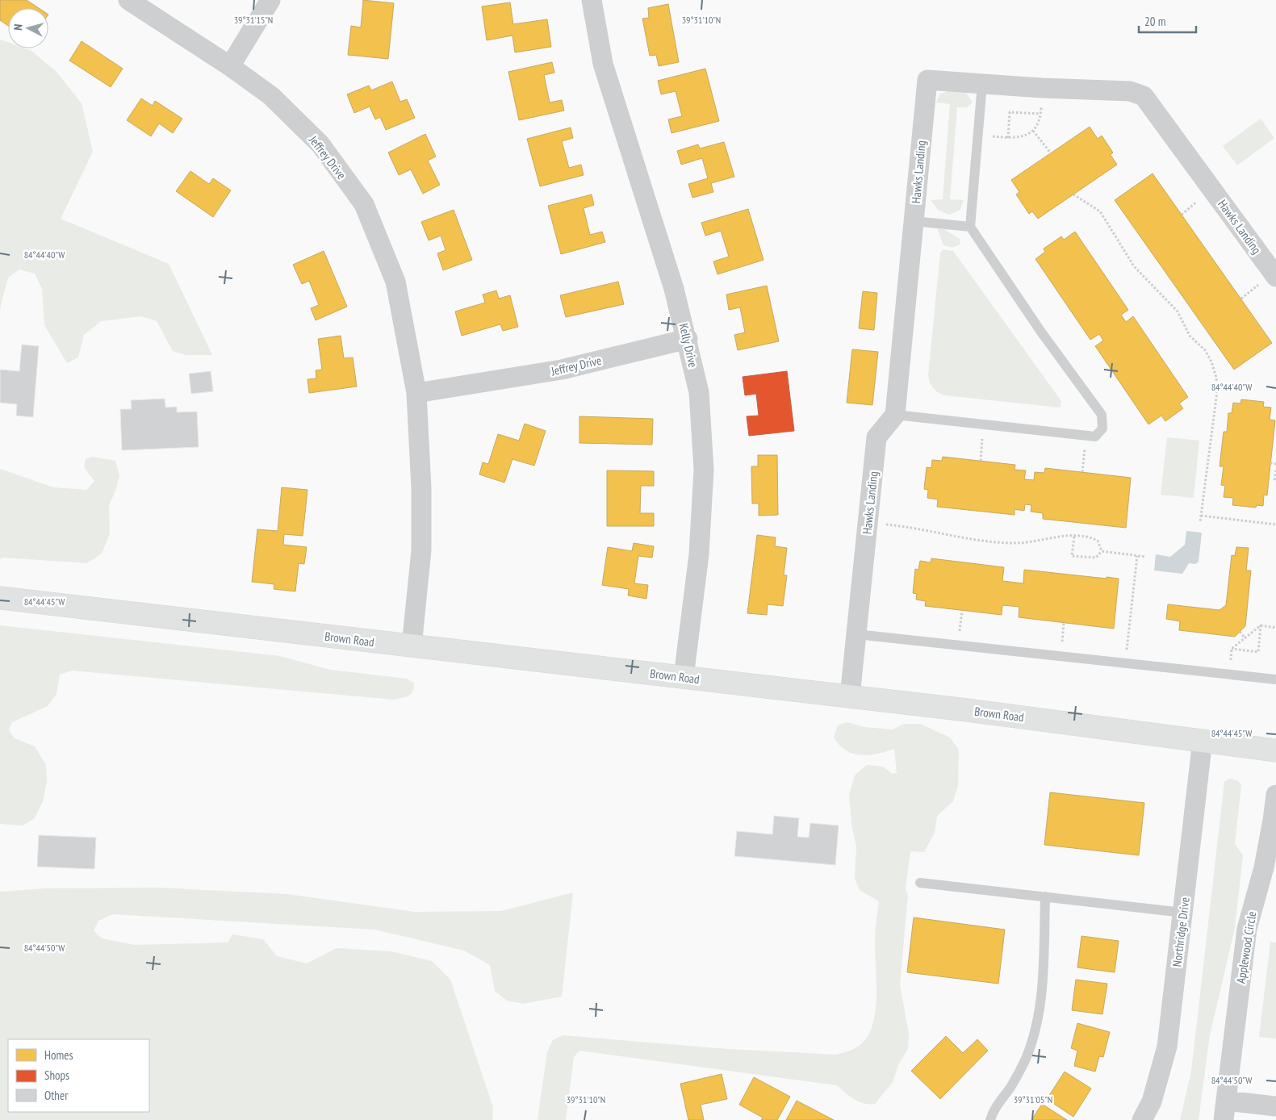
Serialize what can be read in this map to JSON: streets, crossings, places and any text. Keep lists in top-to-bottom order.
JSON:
{
  "streets": {
    "street": [
      "Jeffrey Drive",
      "Hawks Landing",
      "Kelly Drive",
      "Brown Road",
      "Northridge Drive",
      "Applewood Circle"
    ]
  },
  "crossings": [
    ["Jeffrey Drive", "Kelly Drive"],
    ["Jeffrey Drive", "Brown Road"],
    ["Hawks Landing", "Brown Road"],
    ["Kelly Drive", "Brown Road"],
    ["Brown Road", "Northridge Drive"]
  ],
  "legend": ["Homes", "Shops", "Other"],
  "scale_bar": "20 m",
  "north": "left",
  "coordinates": [
    "39°31'15\"N",
    "39°31'10\"N",
    "84°44'40\"W",
    "84°44'45\"W",
    "84°44'50\"W",
    "39°31'05\"N"
  ]
}
